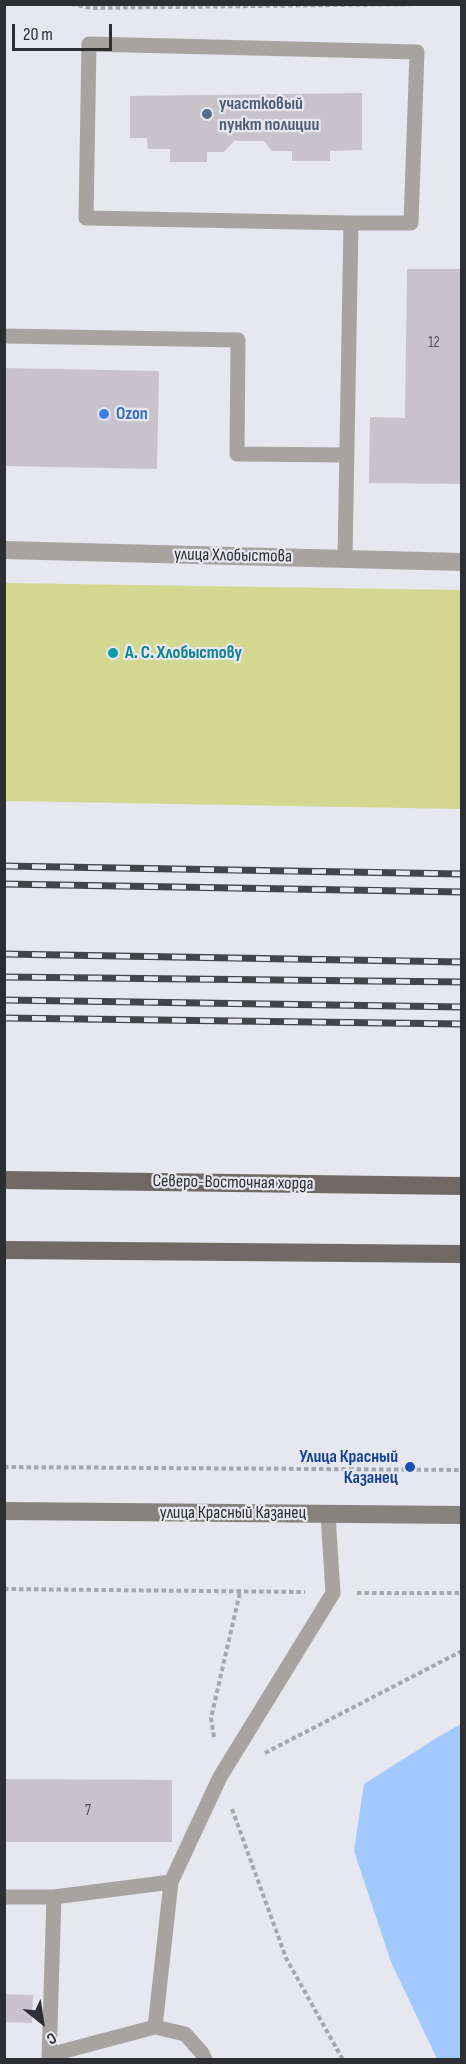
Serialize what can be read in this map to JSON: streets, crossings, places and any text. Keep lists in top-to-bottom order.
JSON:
{
  "streets": {
    "main road": ["Северо-Восточная хорда"],
    "street": ["улица Хлобыстова", "улица Красный Казанец"]
  },
  "places": [
    "участковый пункт полиции",
    "Ozon",
    "А. С. Хлобыстову",
    "Улица Красный Казанец"
  ],
  "house_numbers": ["12", "7"],
  "scale_bar": "20 m",
  "north": "bottom right"
}
